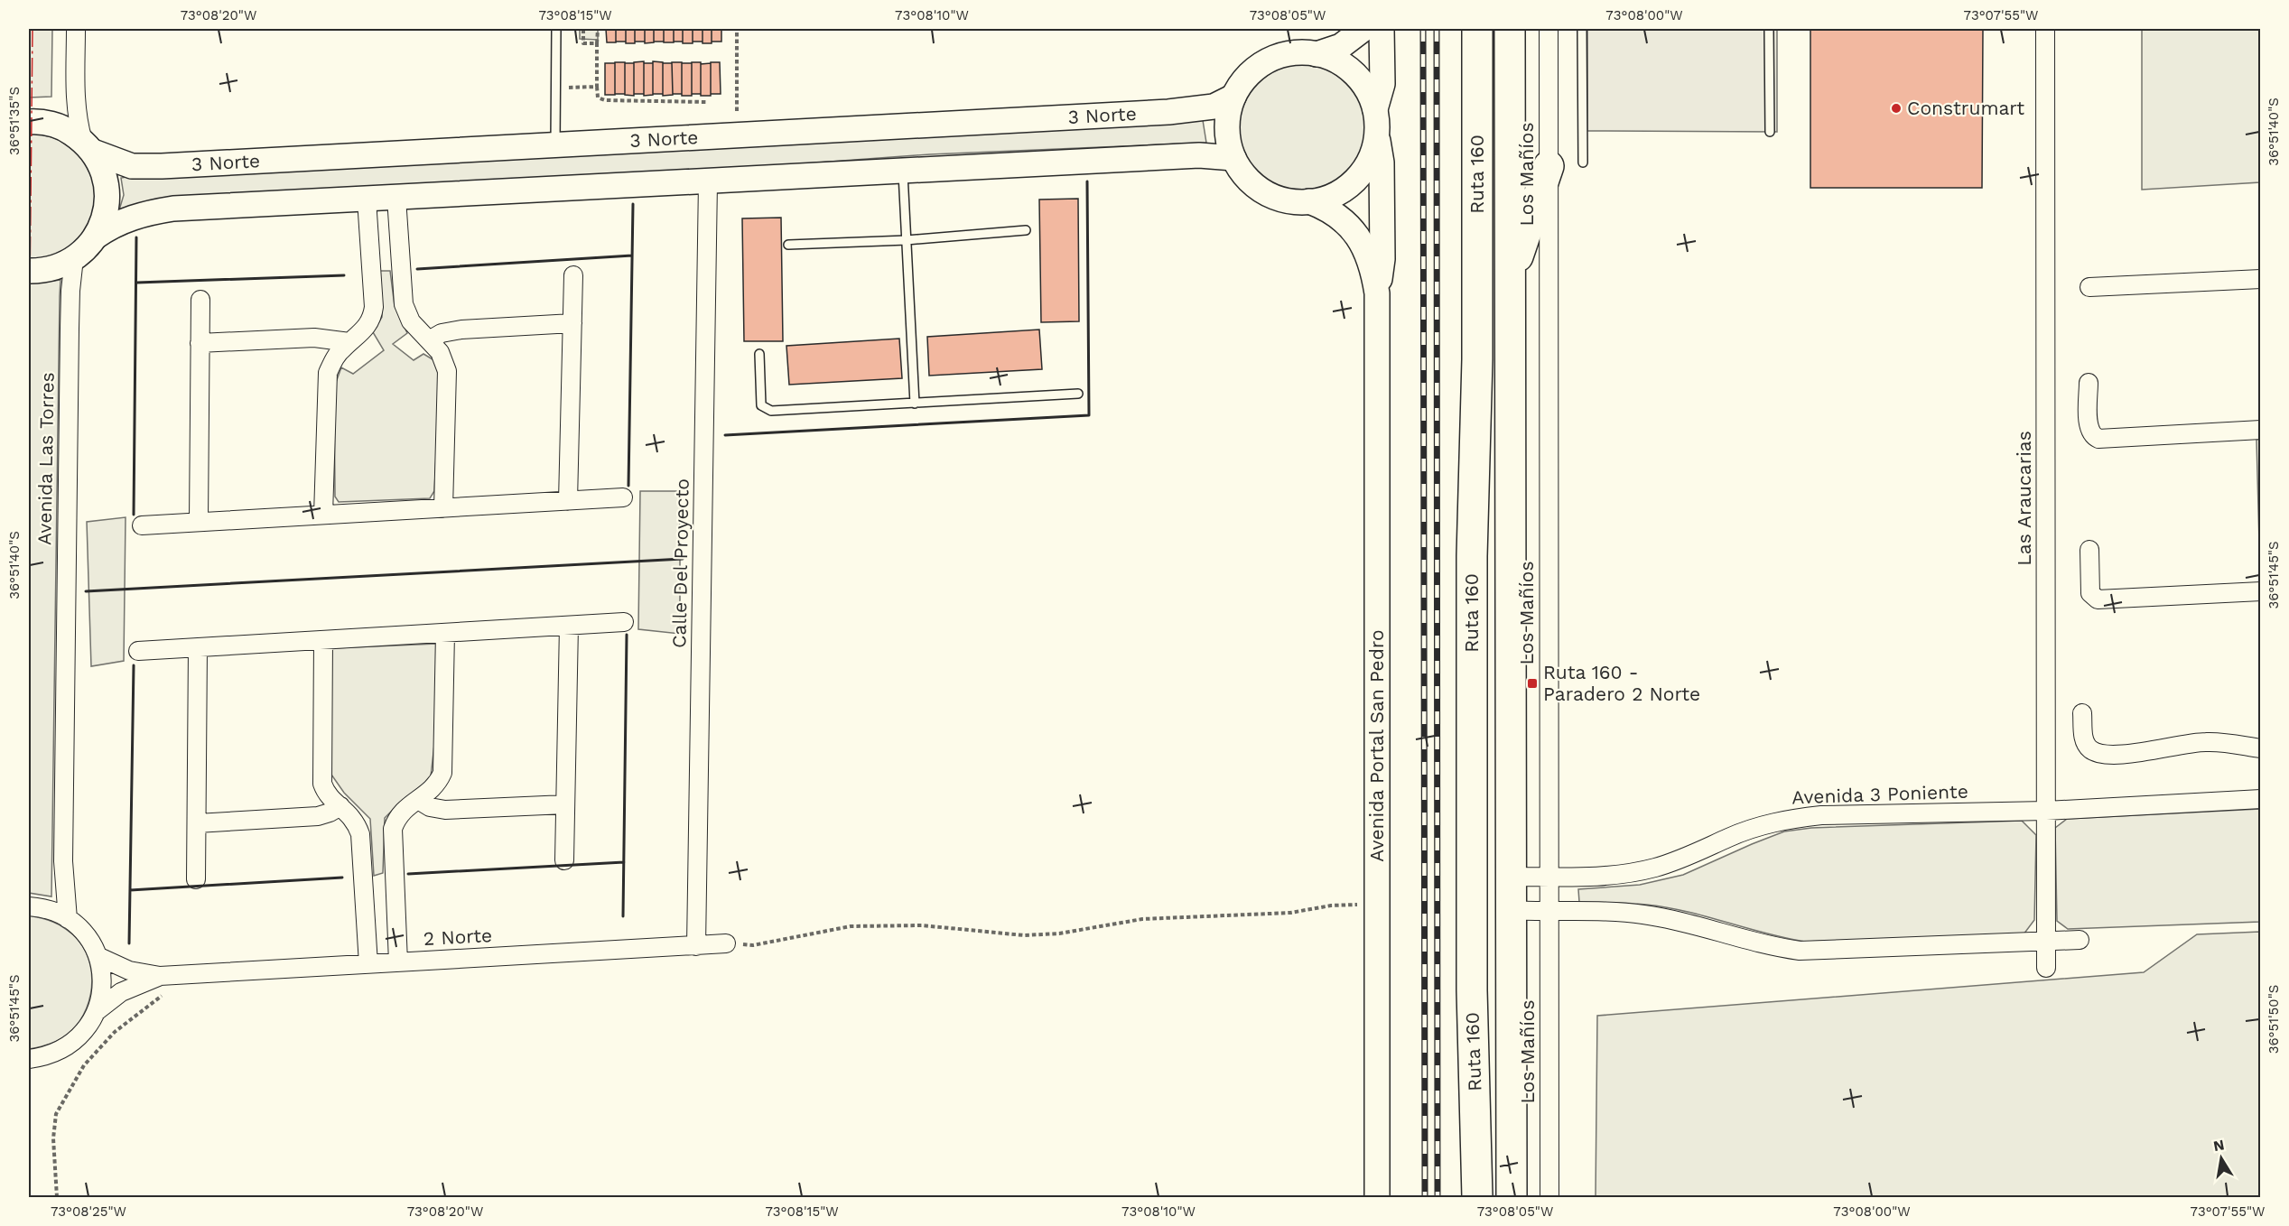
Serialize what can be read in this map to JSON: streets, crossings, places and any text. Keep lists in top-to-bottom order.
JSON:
{
  "streets": {
    "highway": ["Ruta 160"],
    "street": [
      "3 Norte",
      "Los Mañíos",
      "Avenida Las Torres",
      "Las Araucarias",
      "Calle Del Proyecto",
      "Avenida Portal San Pedro",
      "Avenida 3 Poniente",
      "2 Norte"
    ]
  },
  "crossings": [
    ["3 Norte", "Avenida Portal San Pedro"],
    ["Ruta 160", "Avenida 3 Poniente"],
    ["Los Mañíos", "Avenida 3 Poniente"],
    ["Las Araucarias", "Avenida 3 Poniente"],
    ["Calle Del Proyecto", "2 Norte"]
  ],
  "places": {
    "other": ["Construmart"],
    "transit": ["Ruta 160 - Paradero 2 Norte"]
  },
  "north": "top",
  "coordinates": [
    "73°08'20\"W",
    "73°08'15\"W",
    "73°08'10\"W",
    "73°08'05\"W",
    "73°08'00\"W",
    "73°07'55\"W",
    "36°51'35\"S",
    "36°51'40\"S",
    "36°51'45\"S",
    "36°51'50\"S",
    "73°08'25\"W"
  ]
}
